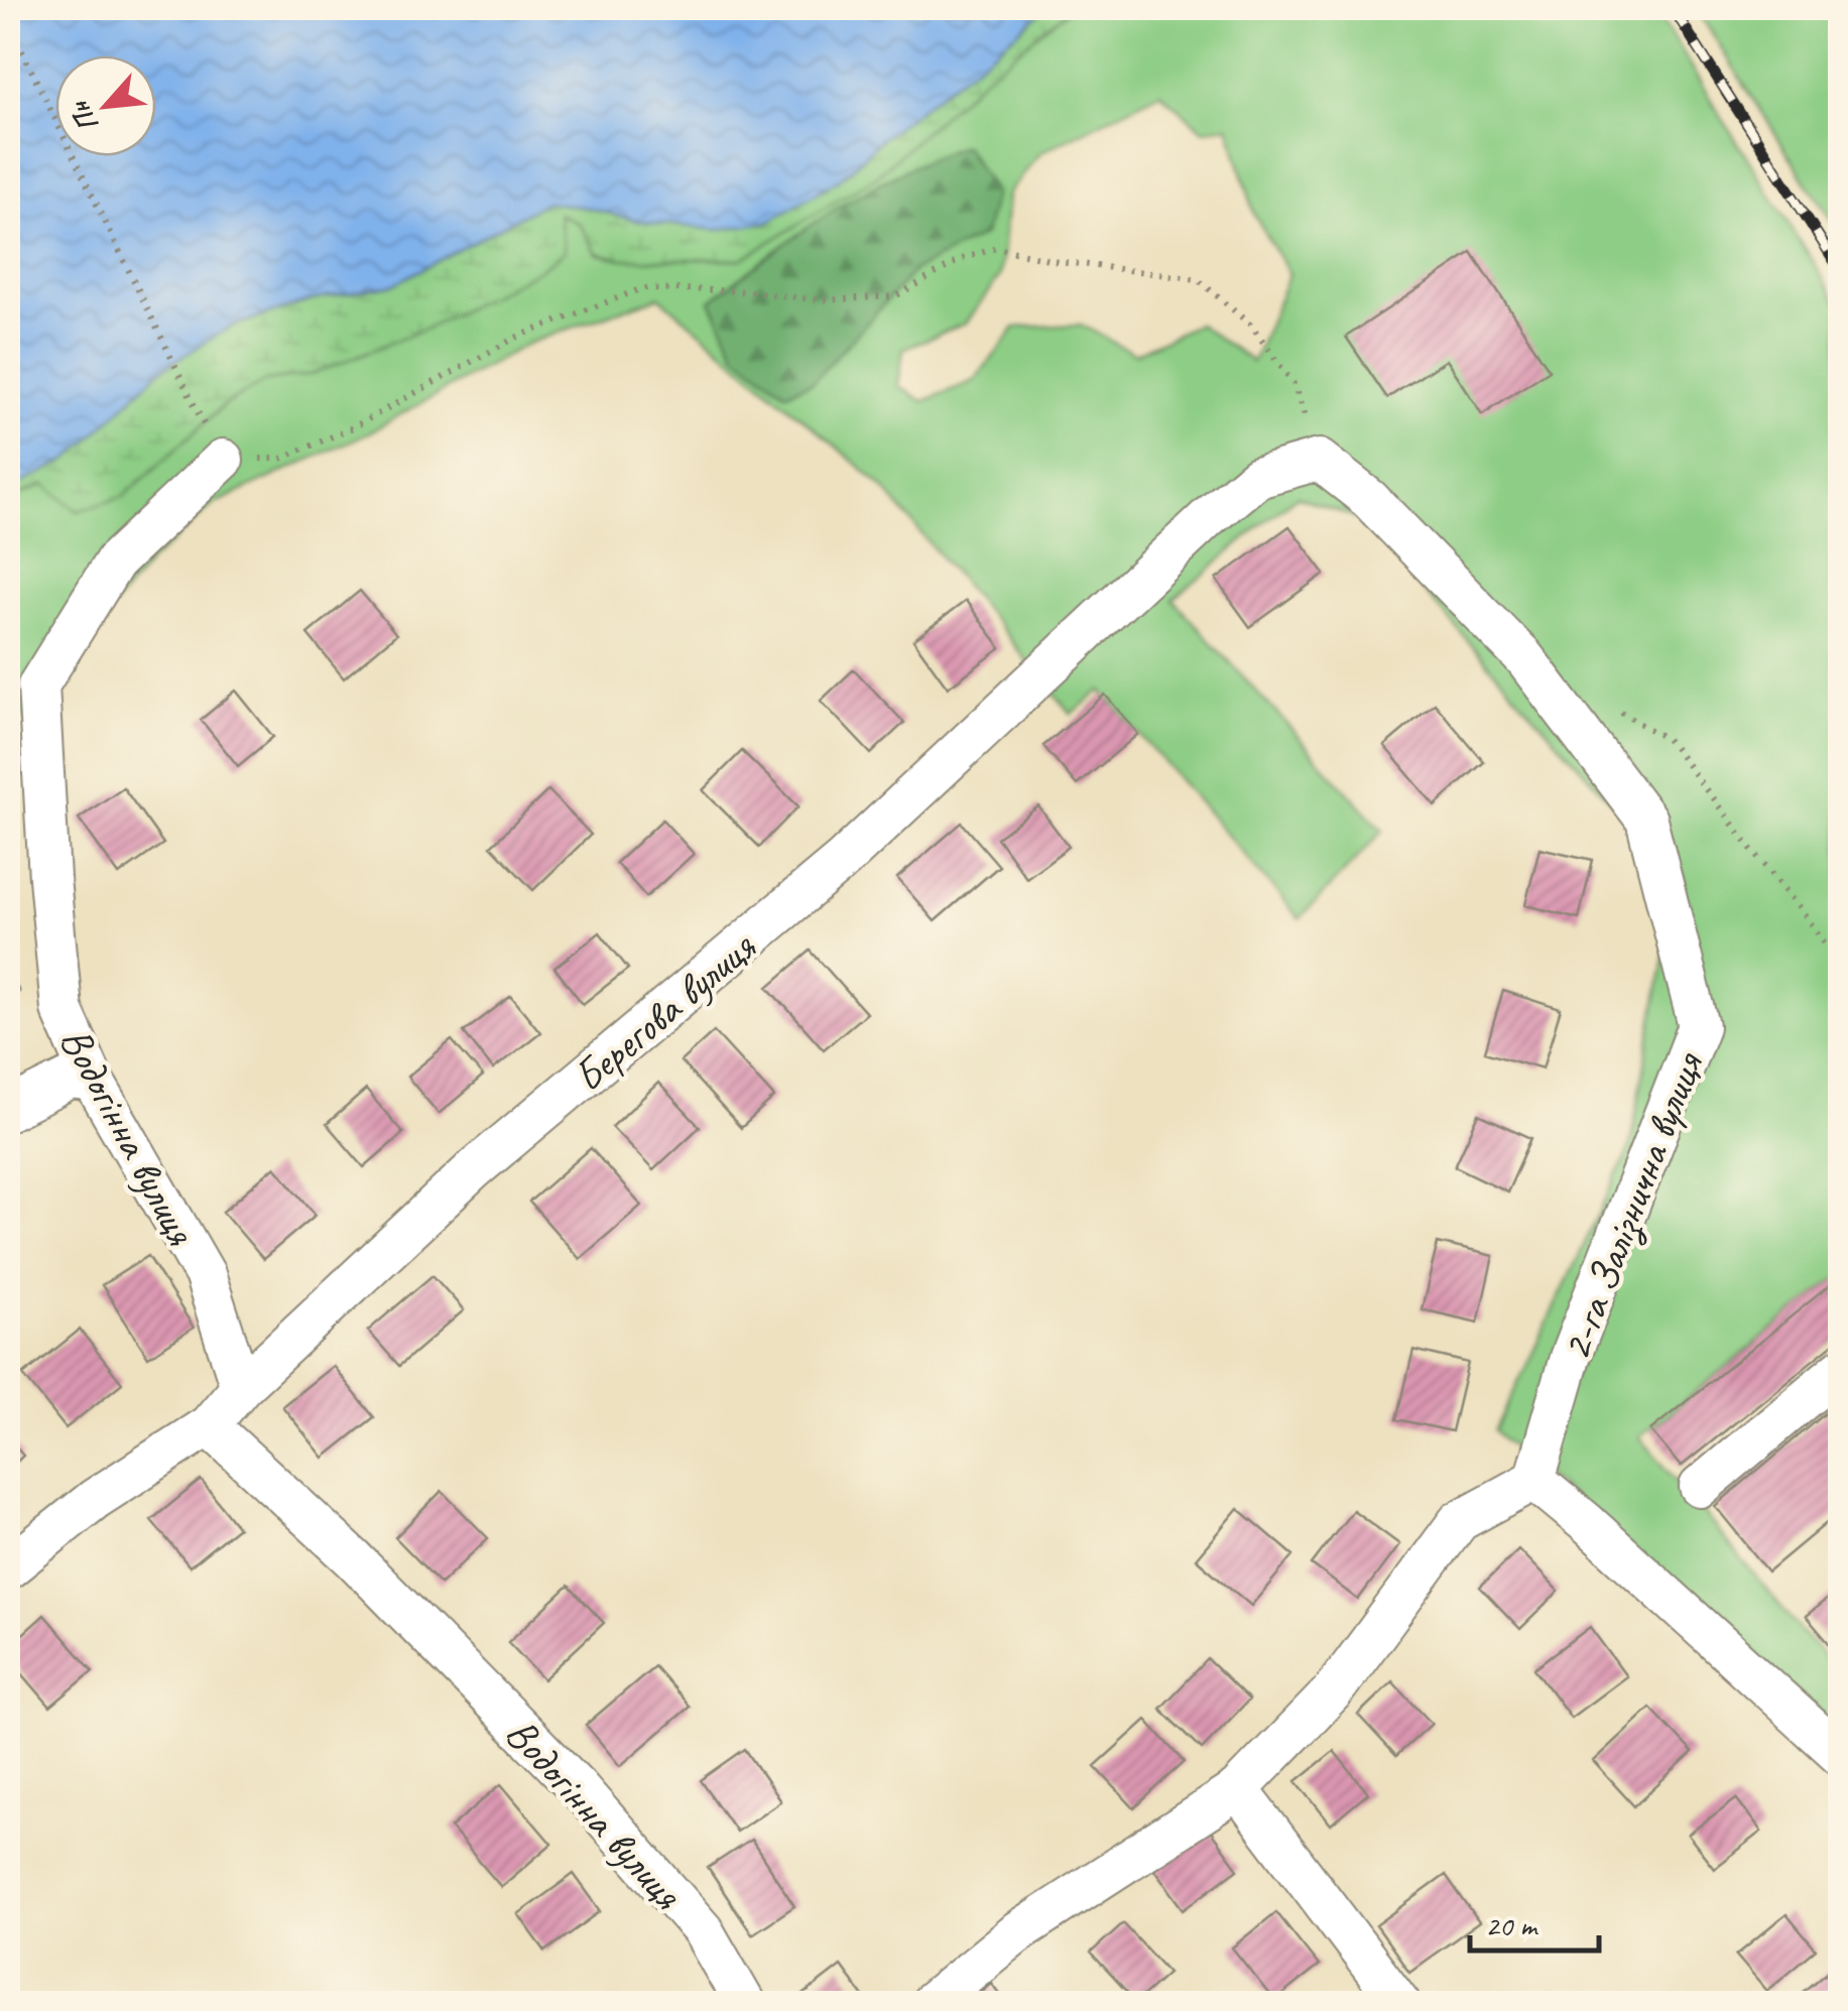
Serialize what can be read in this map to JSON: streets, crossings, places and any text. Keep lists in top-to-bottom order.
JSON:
{
  "streets": {
    "street": ["Берегова вулиця", "Водогінна вулиця", "2-га Залізнична вулиця"]
  },
  "crossings": [
    ["Берегова вулиця", "Водогінна вулиця"],
    ["Берегова вулиця", "2-га Залізнична вулиця"]
  ],
  "scale_bar": "20 m",
  "north": "bottom left"
}
